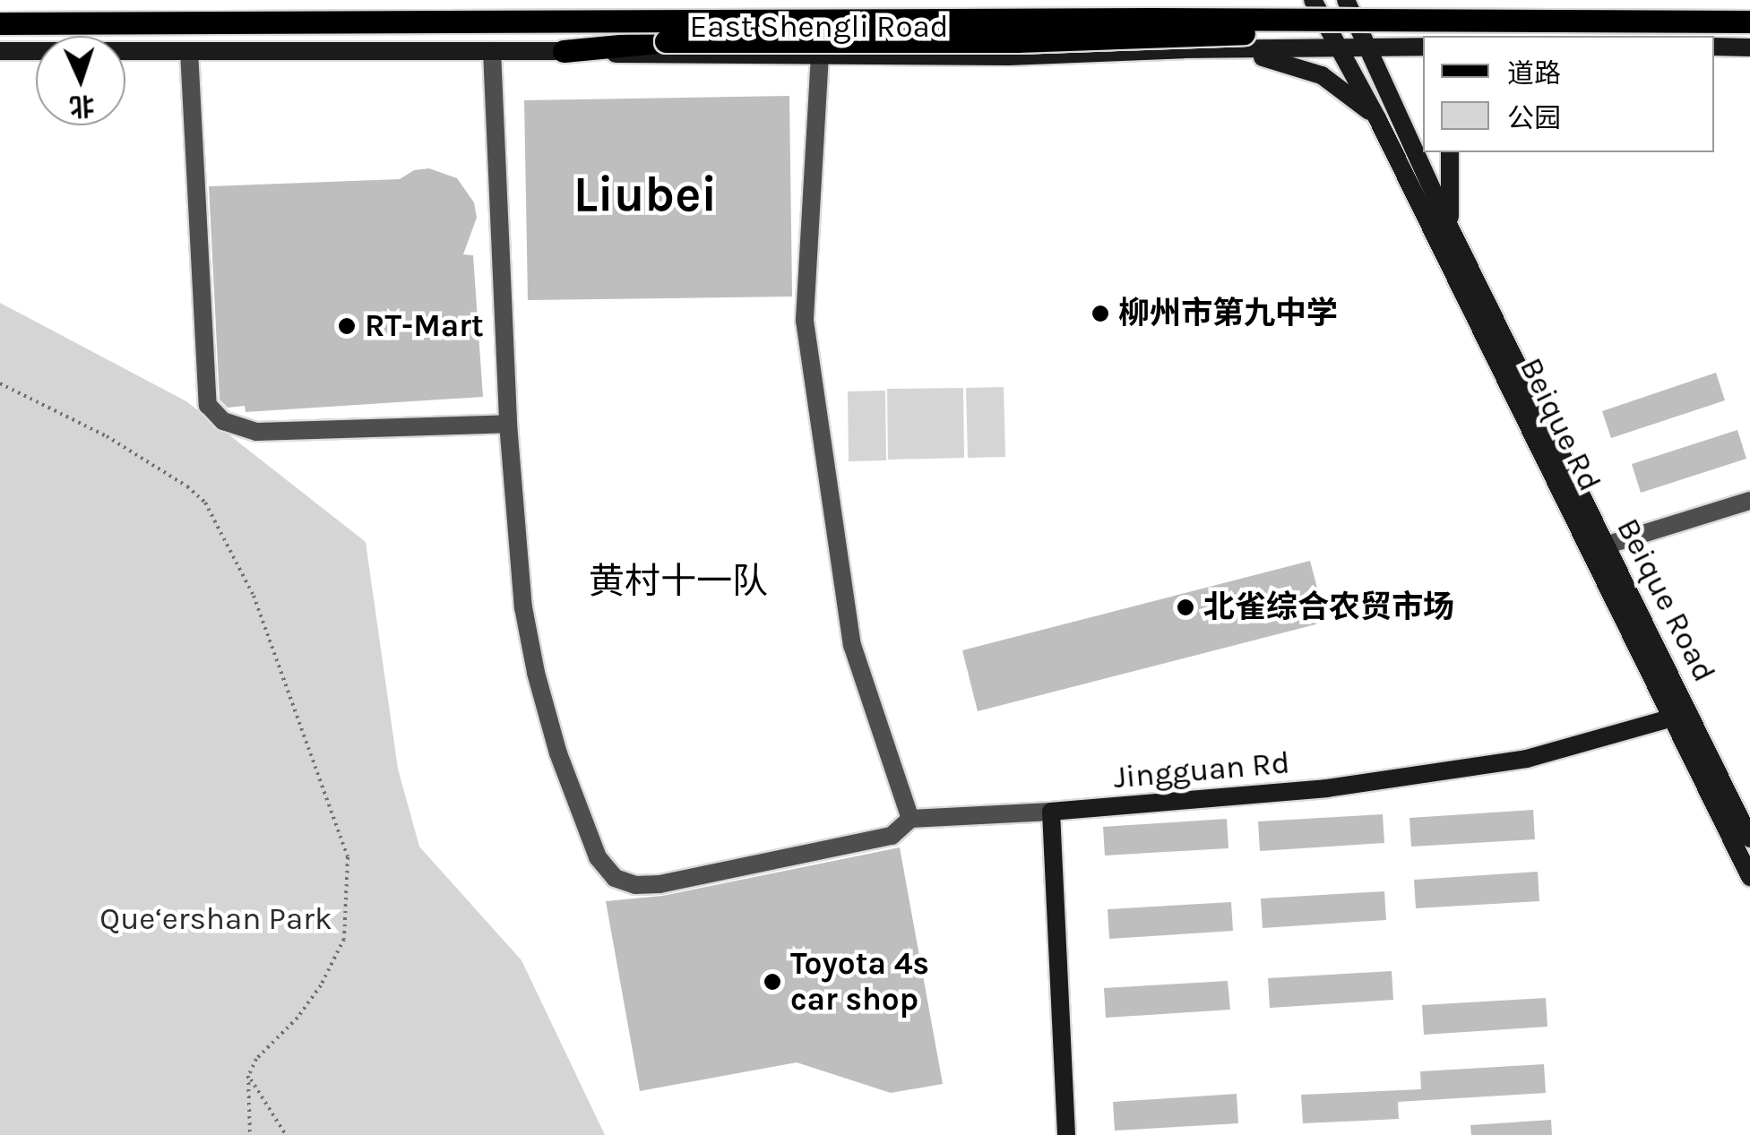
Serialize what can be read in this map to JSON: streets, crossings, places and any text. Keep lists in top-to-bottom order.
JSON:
{
  "streets": {
    "street": [
      "East Shengli Road",
      "Beique Rd",
      "Beique Road",
      "Jingguan Rd"
    ]
  },
  "crossings": [
    ["East Shengli Road", "Beique Rd"],
    ["East Shengli Road", "Beique Road"],
    ["Beique Rd", "Jingguan Rd"]
  ],
  "districts": ["Liubei", "黄村十一队"],
  "parks": ["Que‘ershan Park"],
  "places": [
    "柳州市第九中学",
    "RT-Mart",
    "北雀综合农贸市场",
    "Toyota 4s car shop"
  ],
  "legend": ["道路", "公园"],
  "north": "bottom"
}
